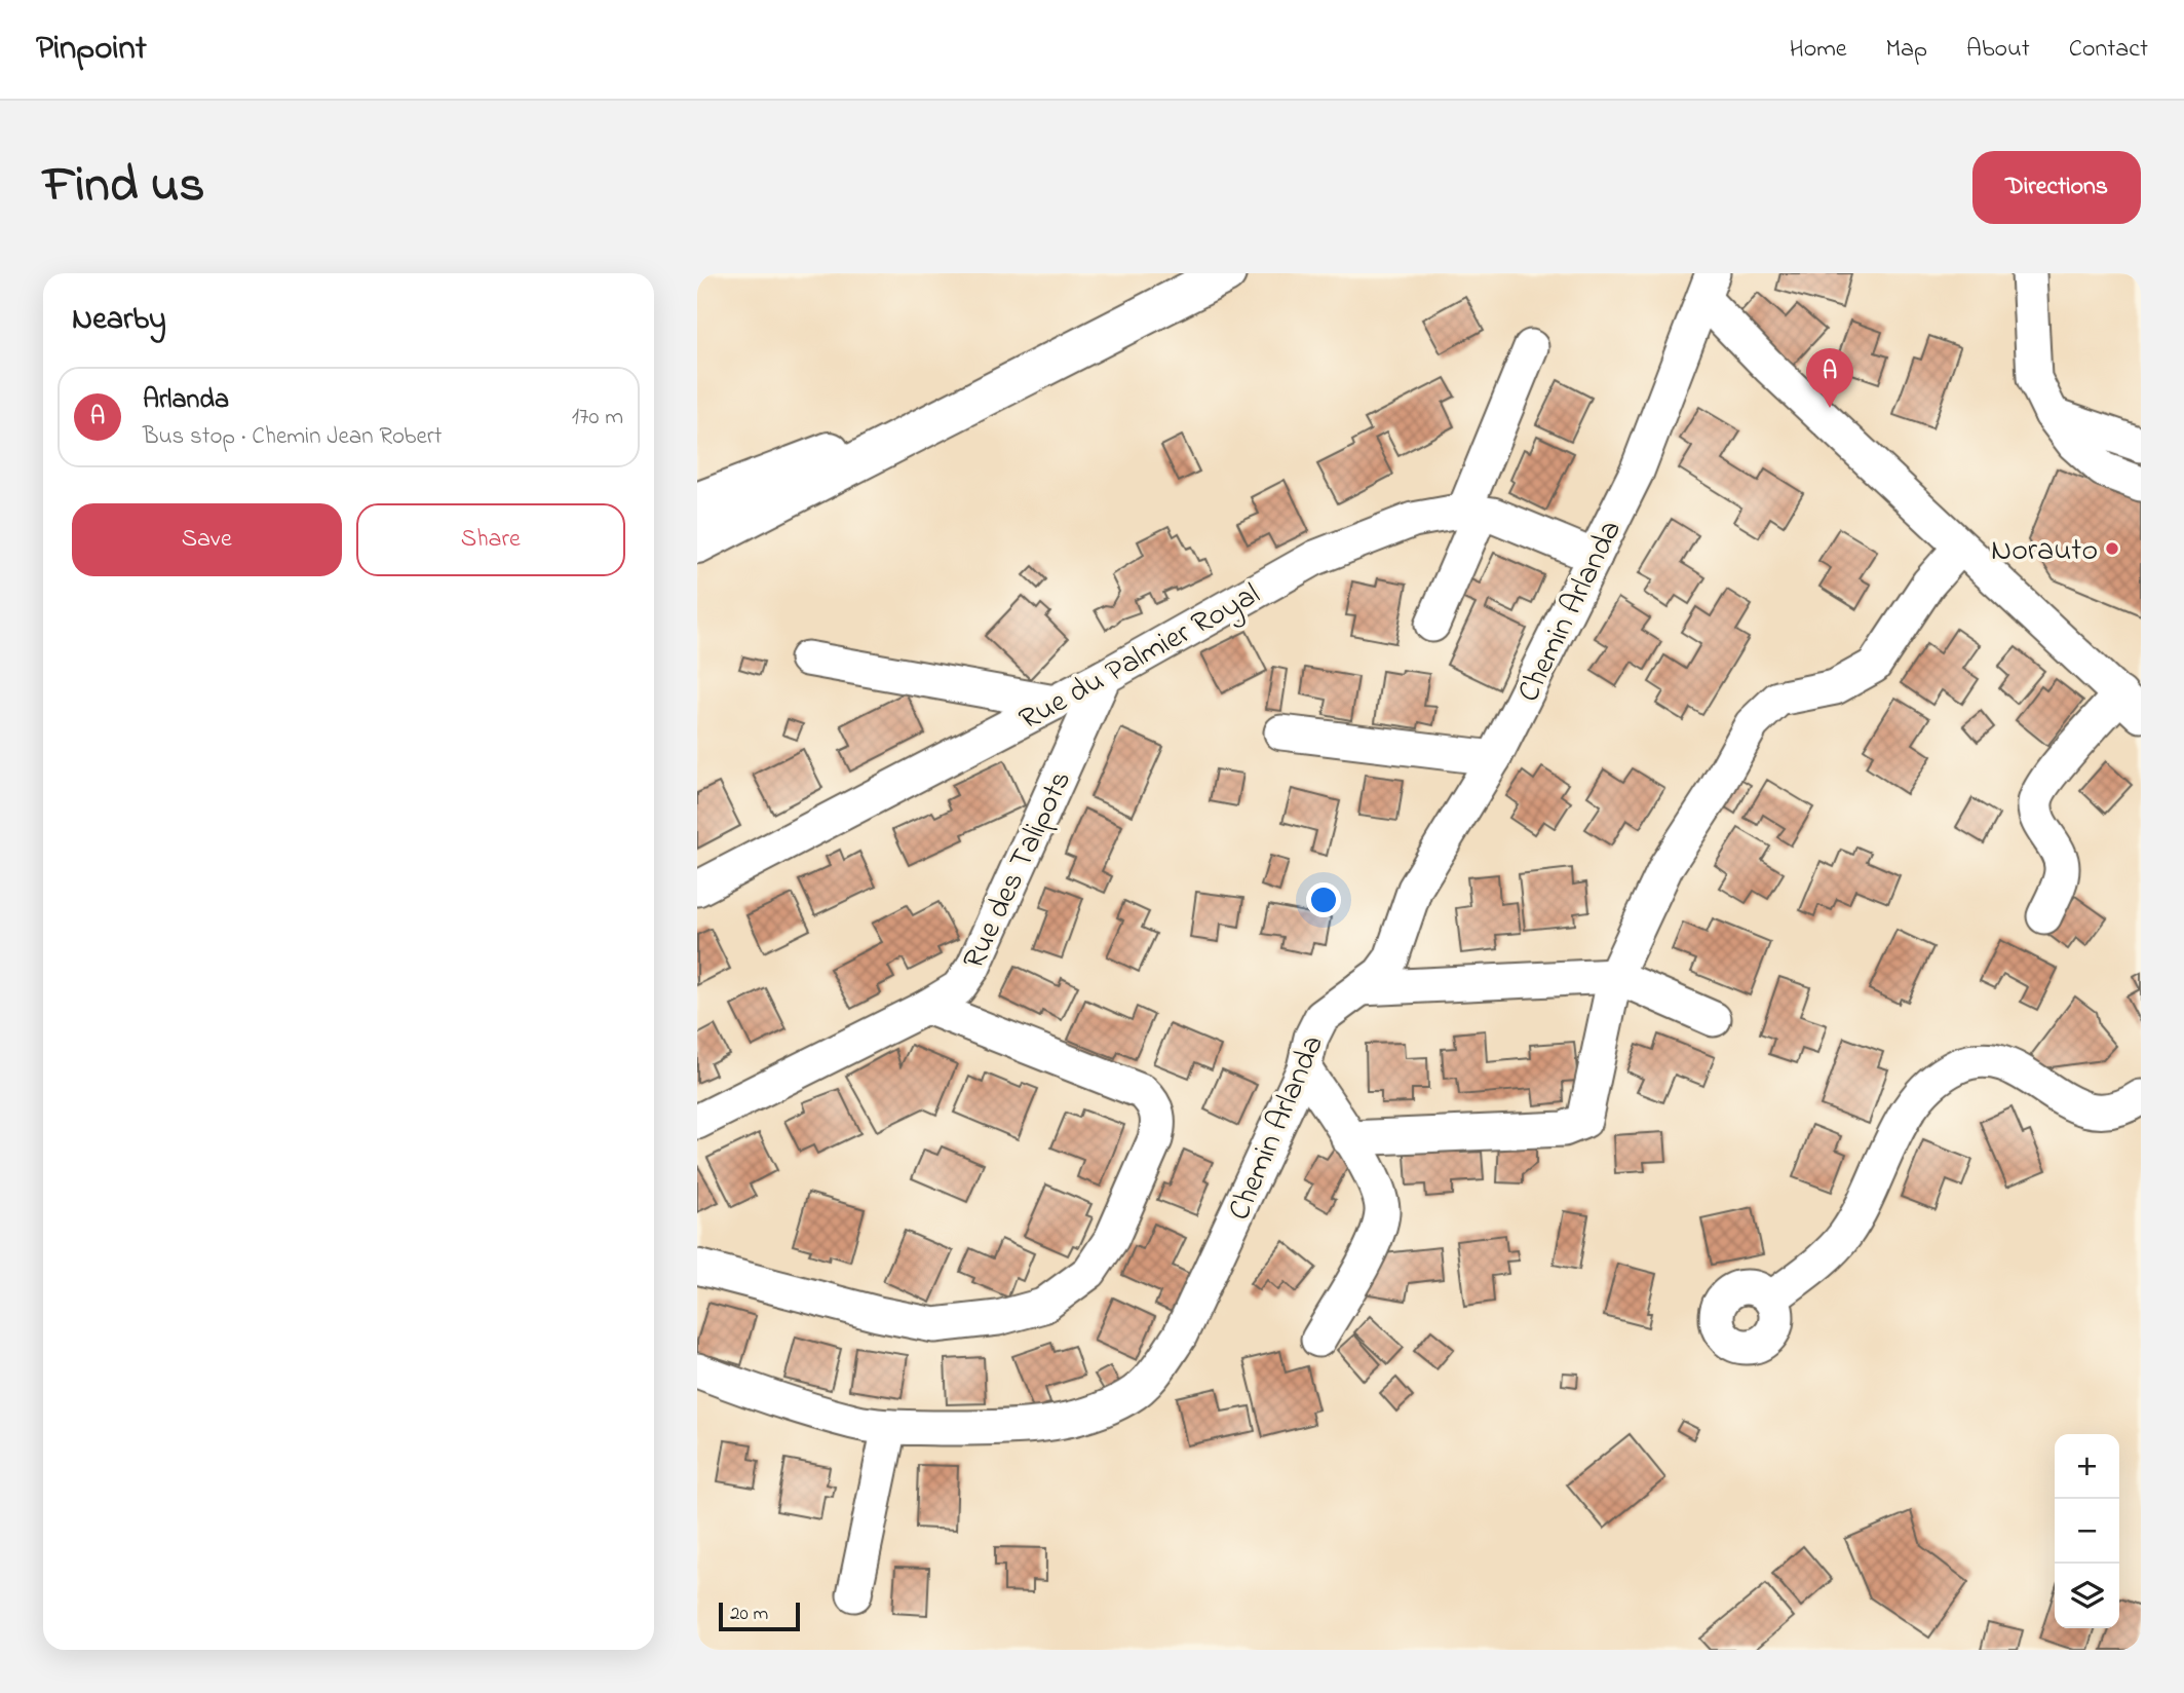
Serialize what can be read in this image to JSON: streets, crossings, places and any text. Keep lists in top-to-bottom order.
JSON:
{
  "streets": {
    "street": ["Chemin Arlanda", "Rue du Palmier Royal", "Rue des Talipots"]
  },
  "crossings": [
    ["Chemin Arlanda", "Rue du Palmier Royal"],
    ["Rue du Palmier Royal", "Rue des Talipots"]
  ],
  "places": ["Norauto"],
  "scale_bar": "20 m",
  "page": {
    "header": "Pinpoint",
    "nav": [
      "Home",
      "Map",
      "About",
      "Contact"
    ],
    "title": "Find us",
    "buttons": [
      "Directions",
      ["Save", "Share"]
    ],
    "heading": "Nearby",
    "pins": "A",
    "list": [
      {
        "mark": "A",
        "name": "Arlanda",
        "note": "Bus stop · Chemin Jean Robert",
        "value": "170 m"
      }
    ],
    "map_buttons": ["+", "−"],
    "scale": "20 m"
  }
}
